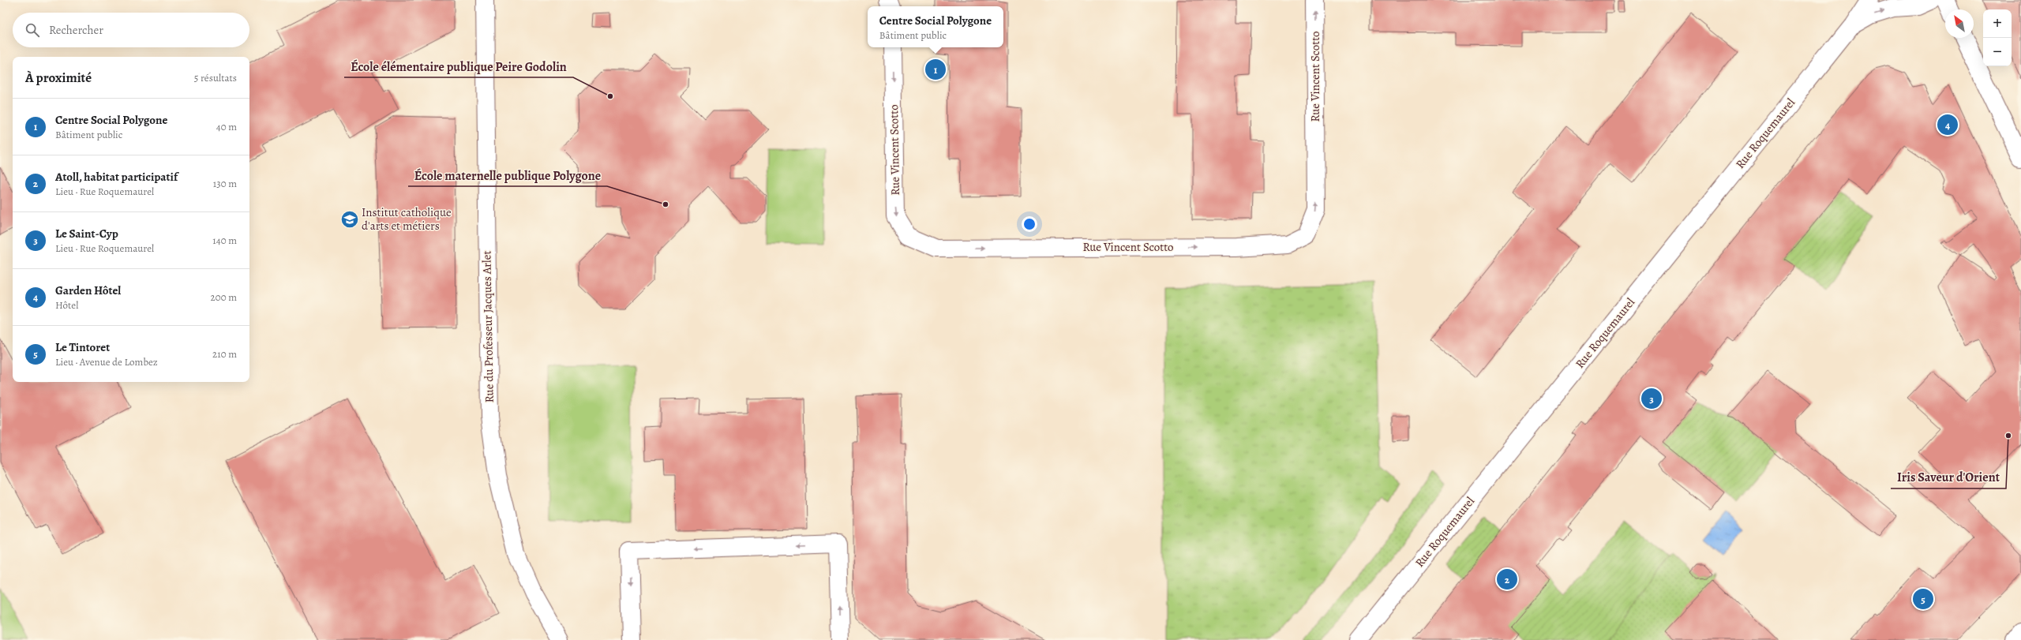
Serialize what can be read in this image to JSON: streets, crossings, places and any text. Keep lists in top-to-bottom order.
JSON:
{
  "streets": {
    "street": ["Rue Vincent Scotto", "Rue Roquemaurel", "Rue du Professeur Jacques Arlet"]
  },
  "places": {
    "other": ["École élémentaire publique Peire Godolin", "École maternelle publique Polygone", "Iris Saveur d'Orient"],
    "school or university": ["Institut catholique d'arts et métiers"]
  },
  "north": "top left",
  "page": {
    "popup": ["Centre Social Polygone", "Bâtiment public"],
    "map_buttons": ["+", "−"],
    "search": "Rechercher",
    "heading": ["À proximité", "5 résultats"],
    "pins": [
      "1",
      "4",
      "3",
      "2",
      "5"
    ],
    "list": [
      {
        "mark": "1",
        "name": "Centre Social Polygone",
        "note": "Bâtiment public",
        "value": "40 m"
      },
      {
        "mark": "2",
        "name": "Atoll, habitat participatif",
        "note": "Lieu · Rue Roquemaurel",
        "value": "130 m"
      },
      {
        "mark": "3",
        "name": "Le Saint-Cyp",
        "note": "Lieu · Rue Roquemaurel",
        "value": "140 m"
      },
      {
        "mark": "4",
        "name": "Garden Hôtel",
        "note": "Hôtel",
        "value": "200 m"
      },
      {
        "mark": "5",
        "name": "Le Tintoret",
        "note": "Lieu · Avenue de Lombez",
        "value": "210 m"
      }
    ]
  }
}
